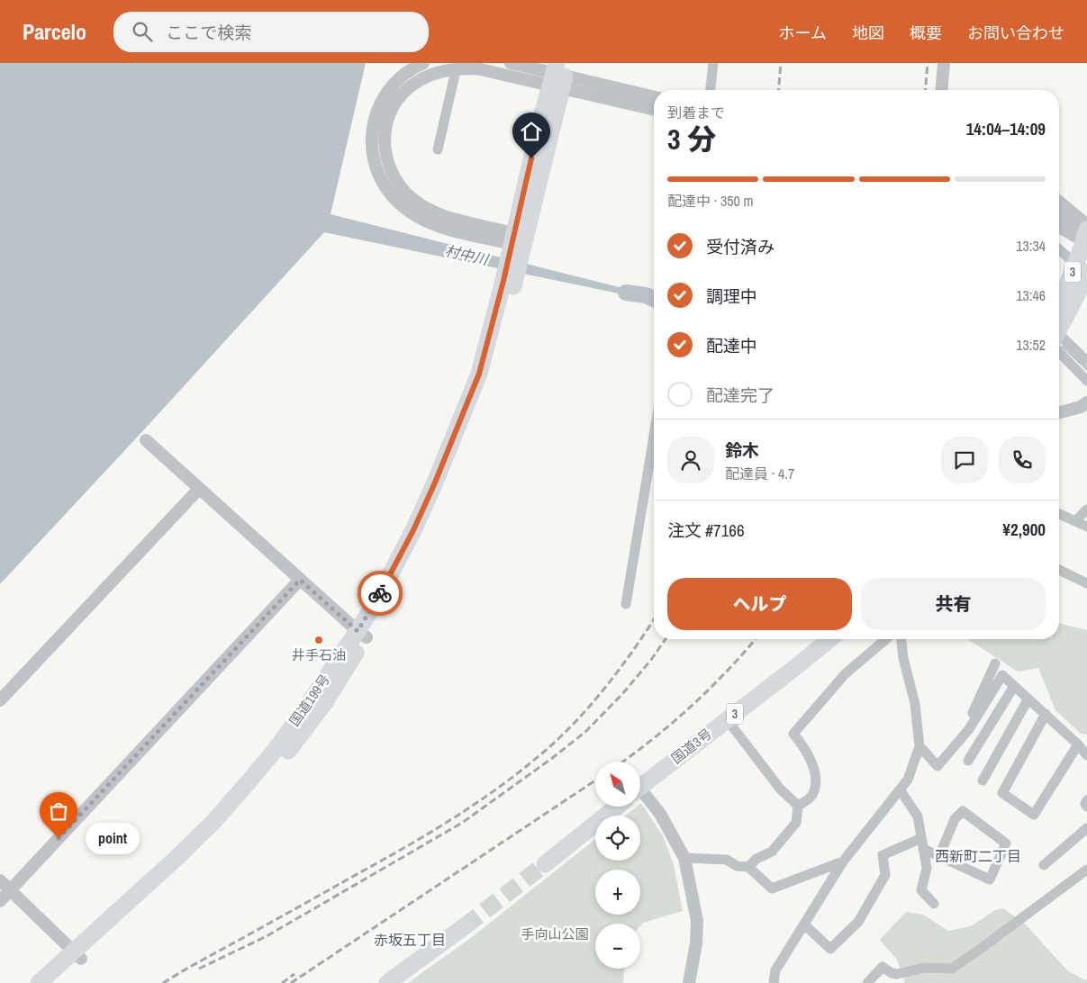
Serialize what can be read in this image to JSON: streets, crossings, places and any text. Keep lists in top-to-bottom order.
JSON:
{
  "streets": {
    "highway": ["3", "国道199号", "国道3号"]
  },
  "districts": ["西新町二丁目", "赤坂五丁目"],
  "water": ["村中川"],
  "parks": ["手向山公園"],
  "places": ["井手石油", "point"],
  "north": "top left",
  "page": {
    "header": "Parcelo",
    "search": "ここで検索",
    "nav": [
      "ホーム",
      "地図",
      "概要",
      "お問い合わせ"
    ],
    "heading": ["3 分", "到着まで", "14:04–14:09"],
    "panel": [
      "鈴木",
      "配達員 · 4.7",
      "注文 #7166",
      "¥2,900"
    ],
    "bar": "配達中 · 350 m",
    "list": [
      ["受付済み", "13:34"],
      ["調理中", "13:46"],
      ["配達中", "13:52"],
      "配達完了"
    ],
    "buttons": ["ヘルプ", "共有"],
    "map_buttons": ["+", "−"],
    "bubble": "point"
  }
}
